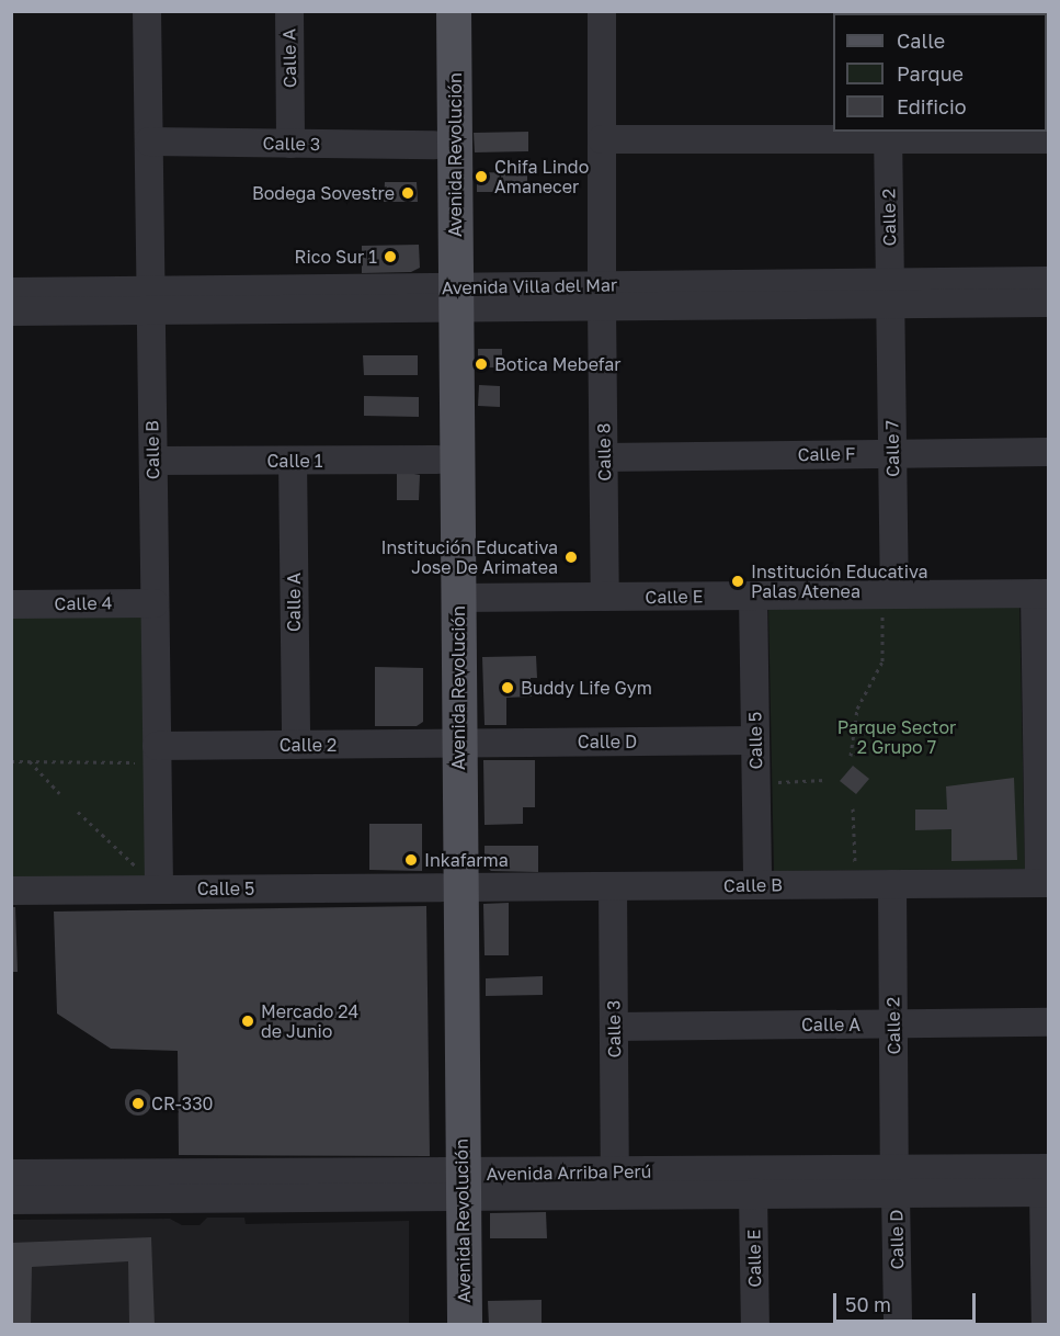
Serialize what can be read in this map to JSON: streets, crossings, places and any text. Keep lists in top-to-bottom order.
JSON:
{
  "streets": {
    "main road": ["Avenida Revolución"],
    "street": [
      "Calle A",
      "Calle 3",
      "Calle 2",
      "Avenida Villa del Mar",
      "Calle 7",
      "Calle B",
      "Calle 8",
      "Calle F",
      "Calle 1",
      "Calle E",
      "Calle 4",
      "Calle 5",
      "Calle D",
      "Avenida Arriba Perú"
    ]
  },
  "crossings": [
    ["Calle A", "Calle 3"],
    ["Calle A", "Calle 2"],
    ["Calle A", "Calle 1"],
    ["Calle 3", "Avenida Revolución"],
    ["Calle 3", "Calle B"],
    ["Calle 3", "Avenida Arriba Perú"],
    ["Avenida Revolución", "Calle 2"],
    ["Avenida Revolución", "Avenida Villa del Mar"],
    ["Avenida Revolución", "Calle B"],
    ["Avenida Revolución", "Calle 1"],
    ["Avenida Revolución", "Calle E"],
    ["Avenida Revolución", "Calle 5"],
    ["Avenida Revolución", "Calle D"],
    ["Avenida Revolución", "Avenida Arriba Perú"],
    ["Calle 2", "Avenida Villa del Mar"],
    ["Calle 2", "Calle 7"],
    ["Calle 2", "Calle B"],
    ["Calle 2", "Calle D"],
    ["Calle 2", "Avenida Arriba Perú"],
    ["Avenida Villa del Mar", "Calle 7"],
    ["Avenida Villa del Mar", "Calle B"],
    ["Avenida Villa del Mar", "Calle 8"],
    ["Calle 7", "Calle F"],
    ["Calle 7", "Calle E"],
    ["Calle B", "Calle 1"],
    ["Calle B", "Calle 4"],
    ["Calle B", "Calle 5"],
    ["Calle 8", "Calle F"],
    ["Calle 8", "Calle E"],
    ["Calle E", "Calle 5"],
    ["Calle E", "Avenida Arriba Perú"],
    ["Calle 5", "Calle D"],
    ["Calle D", "Avenida Arriba Perú"]
  ],
  "parks": ["Parque Sector 2 Grupo 7"],
  "places": [
    "Chifa Lindo Amanecer",
    "Bodega Sovestre",
    "Rico Sur 1",
    "Botica Mebefar",
    "Institución Educativa Jose De Arimatea",
    "Institución Educativa Palas Atenea",
    "Buddy Life Gym",
    "Inkafarma",
    "Mercado 24 de Junio",
    "CR-330"
  ],
  "legend": ["Calle", "Parque", "Edificio"],
  "scale_bar": "50 m"
}
